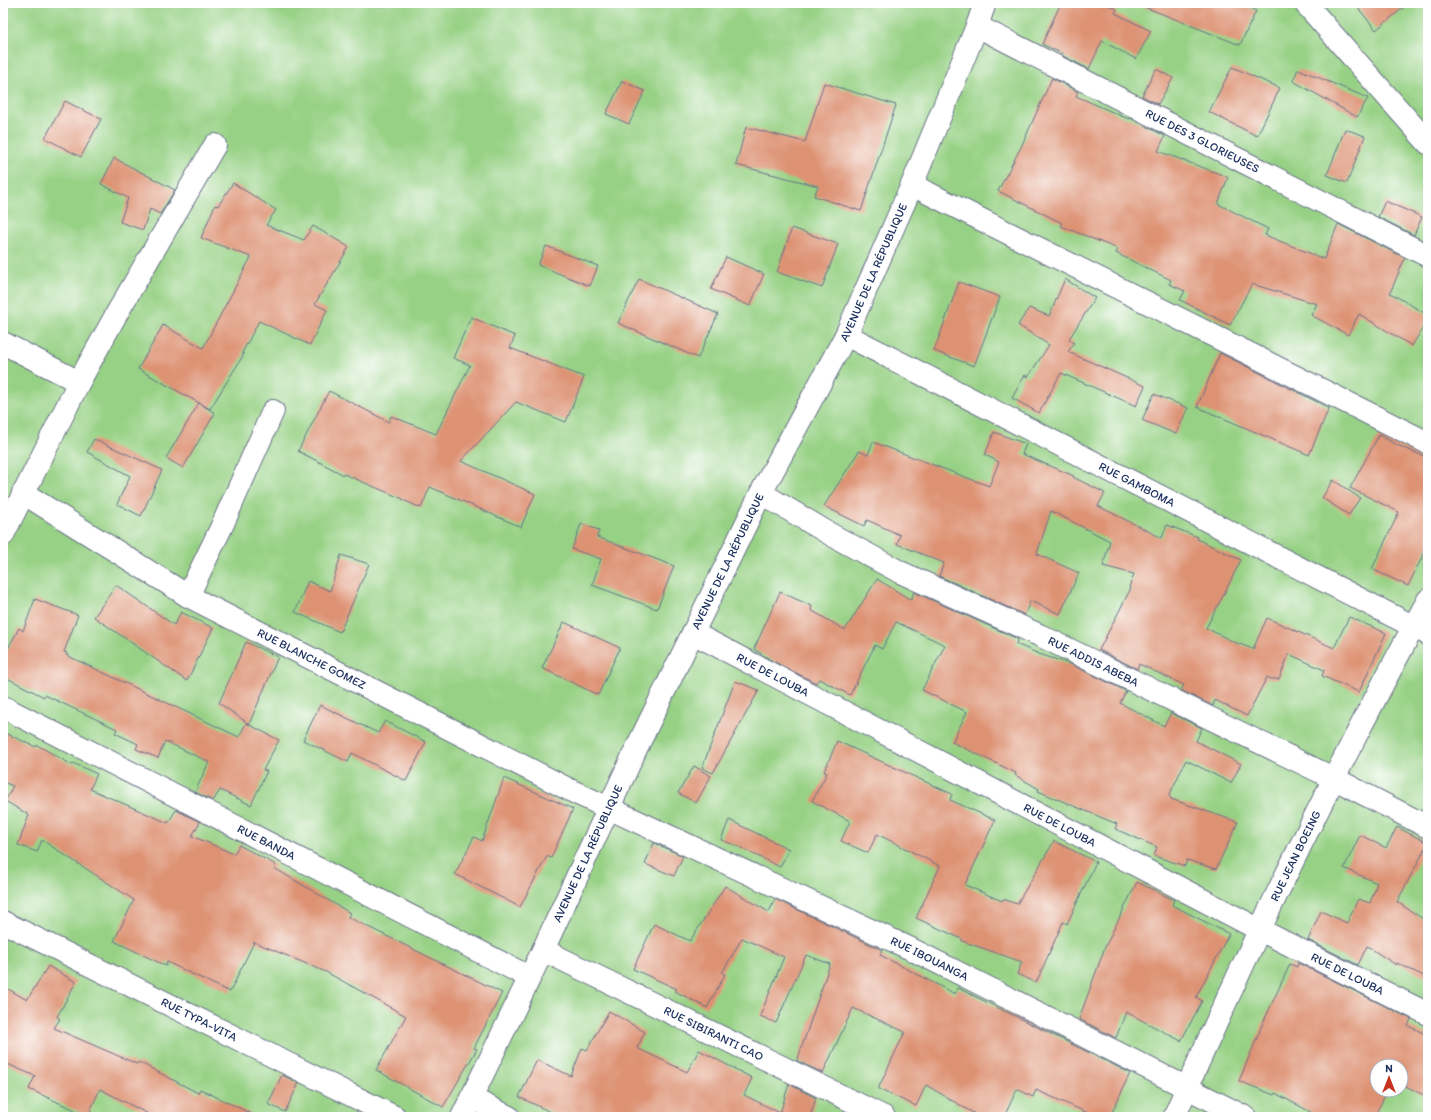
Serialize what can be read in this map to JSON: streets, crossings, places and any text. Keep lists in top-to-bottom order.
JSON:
{
  "streets": {
    "street": [
      "RUE DES 3 GLORIEUSES",
      "AVENUE DE LA RÉPUBLIQUE",
      "RUE GAMBOMA",
      "RUE BLANCHE GOMEZ",
      "RUE ADDIS ABEBA",
      "RUE DE LOUBA",
      "RUE BANDA",
      "RUE JEAN BOEING",
      "RUE IBOUANGA",
      "RUE TYPA-VITA",
      "RUE SIBIRANTI CAO"
    ]
  },
  "crossings": [
    ["RUE DES 3 GLORIEUSES", "AVENUE DE LA RÉPUBLIQUE"],
    ["AVENUE DE LA RÉPUBLIQUE", "RUE GAMBOMA"],
    ["AVENUE DE LA RÉPUBLIQUE", "RUE BLANCHE GOMEZ"],
    ["AVENUE DE LA RÉPUBLIQUE", "RUE ADDIS ABEBA"],
    ["AVENUE DE LA RÉPUBLIQUE", "RUE DE LOUBA"],
    ["AVENUE DE LA RÉPUBLIQUE", "RUE BANDA"],
    ["AVENUE DE LA RÉPUBLIQUE", "RUE IBOUANGA"],
    ["AVENUE DE LA RÉPUBLIQUE", "RUE SIBIRANTI CAO"],
    ["RUE GAMBOMA", "RUE JEAN BOEING"],
    ["RUE BLANCHE GOMEZ", "RUE IBOUANGA"],
    ["RUE ADDIS ABEBA", "RUE JEAN BOEING"],
    ["RUE DE LOUBA", "RUE JEAN BOEING"],
    ["RUE JEAN BOEING", "RUE IBOUANGA"]
  ],
  "north": "top"
}
